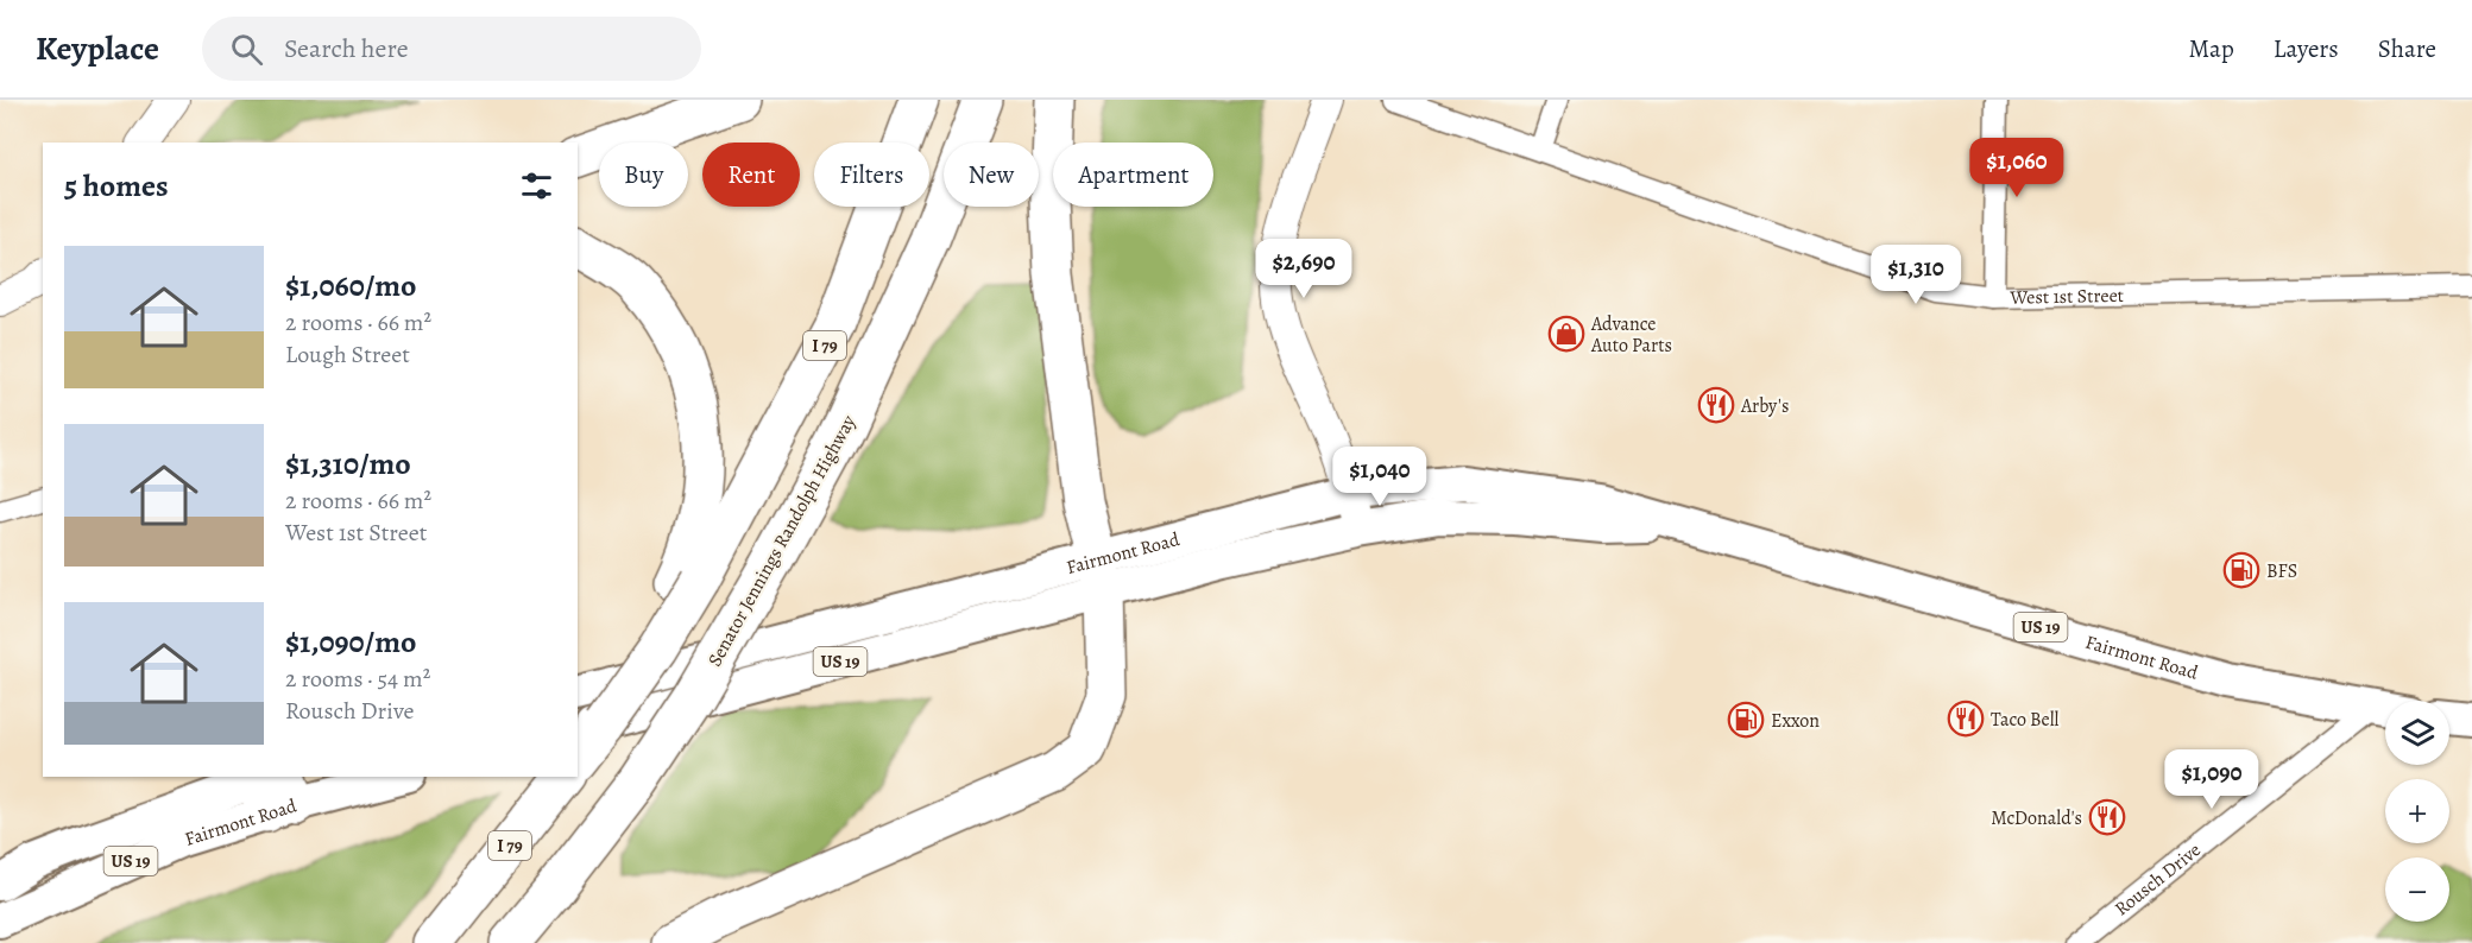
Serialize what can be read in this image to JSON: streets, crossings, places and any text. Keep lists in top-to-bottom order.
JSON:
{
  "streets": {
    "highway": ["I 79", "Senator Jennings Randolph Highway"],
    "main road": ["Fairmont Road", "US 19"],
    "street": ["West 1st Street", "Rousch Drive"]
  },
  "crossings": [
    ["Fairmont Road", "Rousch Drive"]
  ],
  "places": {
    "shop": ["Advance Auto Parts"],
    "restaurant": ["Arby's", "Taco Bell", "McDonald's"],
    "fuel station": ["BFS", "Exxon"]
  },
  "page": {
    "header": "Keyplace",
    "search": "Search here",
    "nav": ["Map", "Layers", "Share"],
    "price": [
      "$1,060",
      "$2,690",
      "$1,310",
      "$1,040",
      "$1,090"
    ],
    "chip": [
      "Buy",
      "Rent",
      "Filters",
      "New",
      "Apartment"
    ],
    "heading": "5 homes",
    "list": [
      {
        "name": "$1,060/mo",
        "note": "2 rooms · 66 m² · Lough Street"
      },
      {
        "name": "$1,310/mo",
        "note": "2 rooms · 66 m² · West 1st Street"
      },
      {
        "name": "$1,090/mo",
        "note": "2 rooms · 54 m² · Rousch Drive"
      }
    ],
    "map_buttons": ["+", "−"]
  }
}
